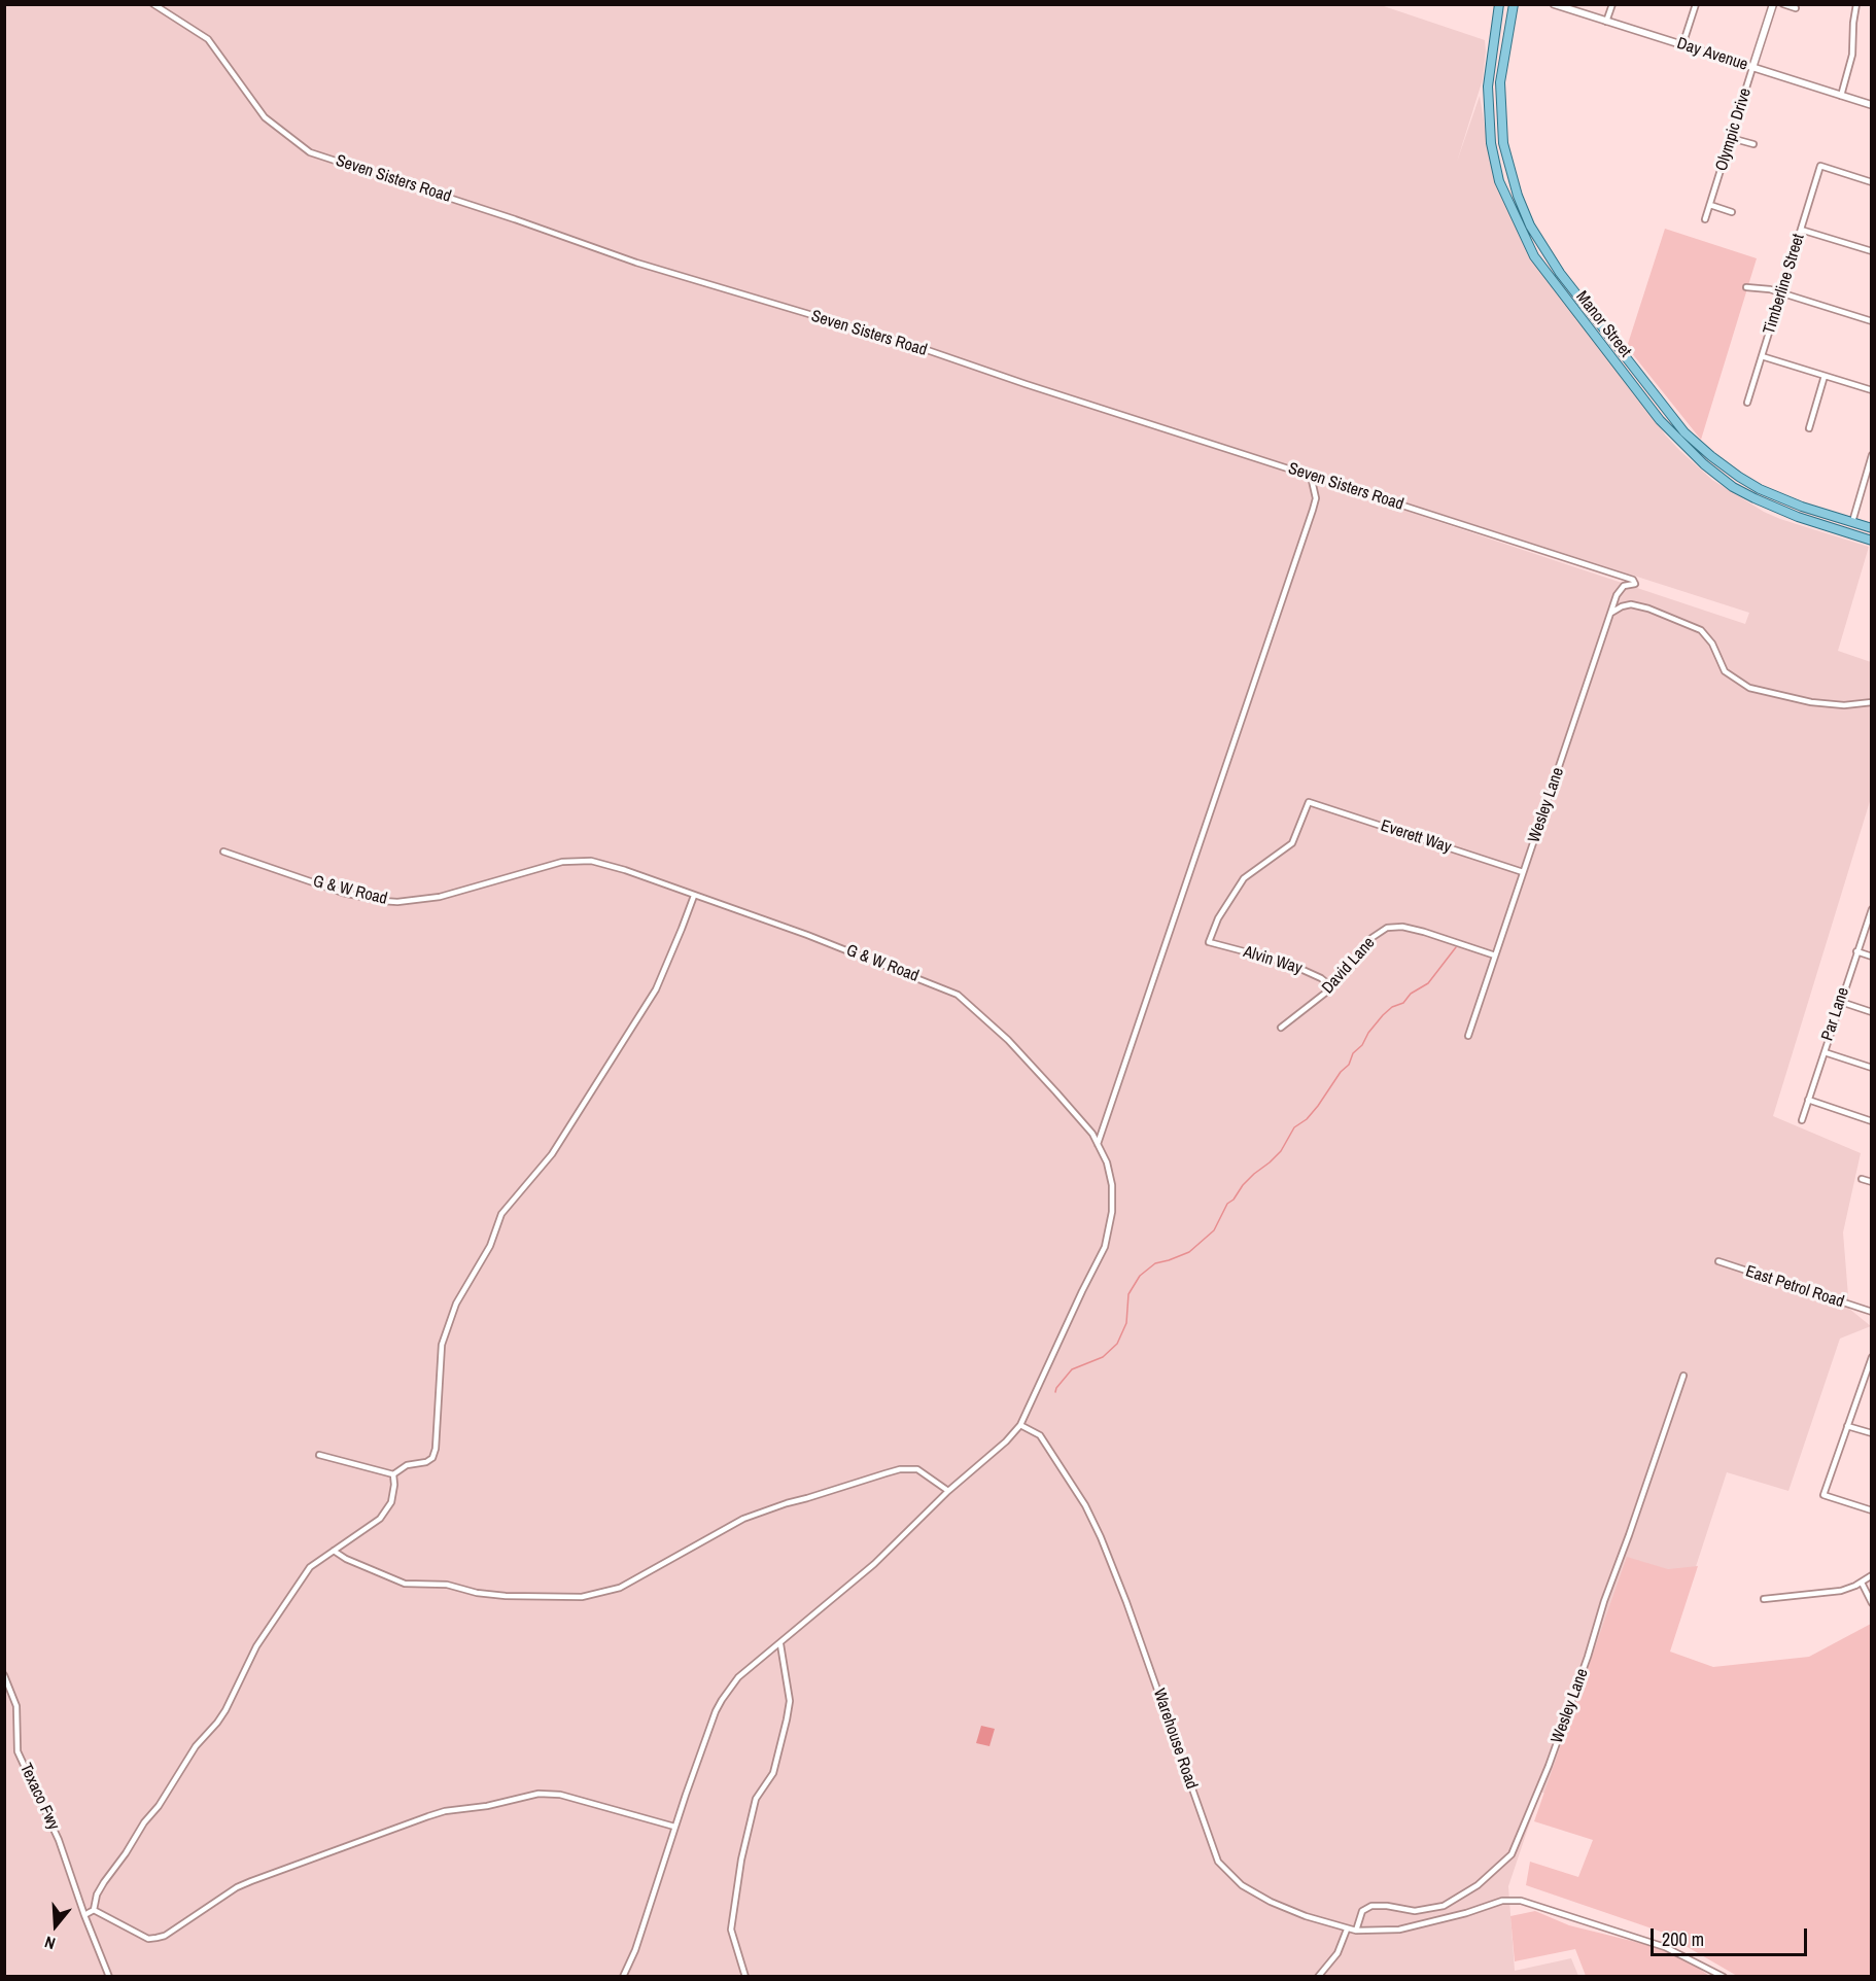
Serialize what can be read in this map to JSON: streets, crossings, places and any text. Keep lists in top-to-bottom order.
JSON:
{
  "streets": {
    "main road": ["Manor Street"],
    "street": [
      "Day Avenue",
      "Olympic Drive",
      "Seven Sisters Road",
      "Timberline Street",
      "Wesley Lane",
      "Everett Way",
      "G & W Road",
      "Alvin Way",
      "David Lane",
      "Par Lane",
      "East Petrol Road",
      "Warehouse Road",
      "Texaco Fwy"
    ]
  },
  "crossings": [
    ["Day Avenue", "Olympic Drive"],
    ["Seven Sisters Road", "Wesley Lane"],
    ["Wesley Lane", "Everett Way"],
    ["Wesley Lane", "David Lane"],
    ["Wesley Lane", "Warehouse Road"],
    ["Everett Way", "Alvin Way"],
    ["G & W Road", "Warehouse Road"],
    ["Alvin Way", "David Lane"]
  ],
  "scale_bar": "200 m",
  "north": "bottom"
}
